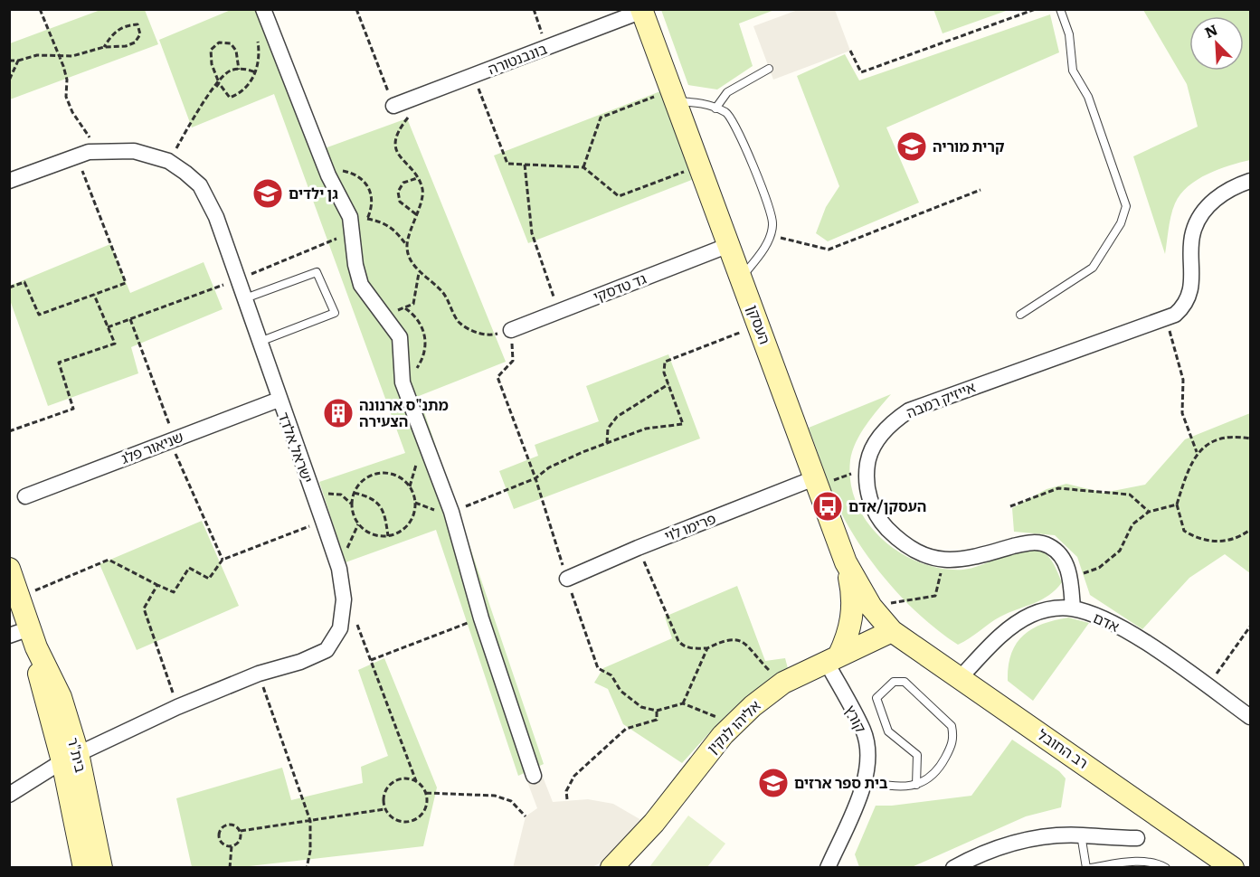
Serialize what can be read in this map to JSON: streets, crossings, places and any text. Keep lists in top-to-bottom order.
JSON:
{
  "streets": {
    "street": [
      "בונבנטורה",
      "גד טדסקי",
      "העסקן",
      "אייזיק רמבה",
      "שניאור פלג",
      "ישראל אלדד",
      "פרימו לוי",
      "אדם",
      "קורץ",
      "אליהו לנקין",
      "רב החובל",
      "בית\"ר"
    ]
  },
  "crossings": [
    ["בונבנטורה", "העסקן"],
    ["גד טדסקי", "העסקן"],
    ["העסקן", "פרימו לוי"],
    ["העסקן", "אליהו לנקין"],
    ["העסקן", "רב החובל"],
    ["אייזיק רמבה", "אדם"],
    ["שניאור פלג", "ישראל אלדד"],
    ["ישראל אלדד", "בית\"ר"],
    ["אדם", "רב החובל"],
    ["קורץ", "אליהו לנקין"],
    ["אליהו לנקין", "רב החובל"]
  ],
  "places": {
    "school or university": ["קרית מוריה", "גן ילדים", "בית ספר ארזים"],
    "building": ["מתנ\"ס ארנונה הצעירה"],
    "bus stop": ["העסקן/אדם"]
  },
  "north": "top left"
}
